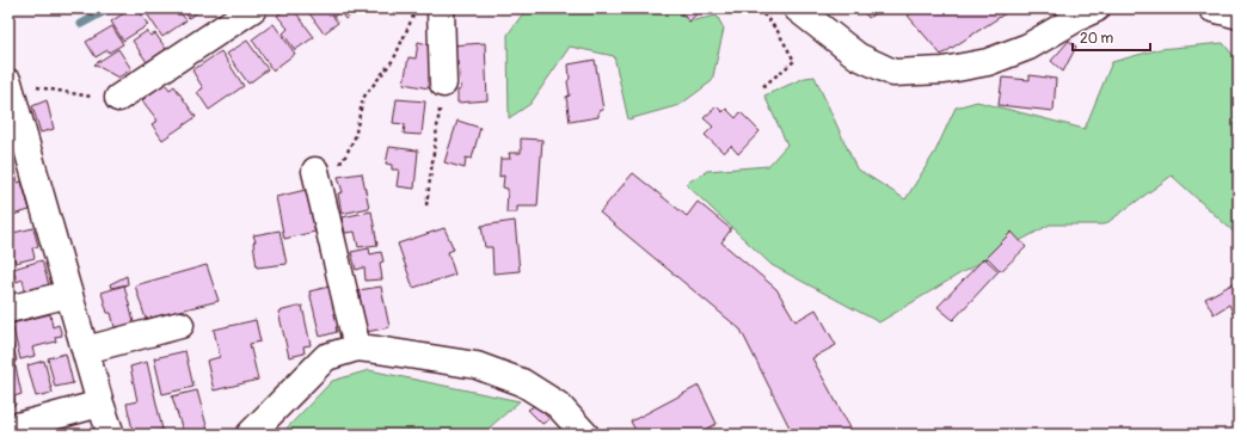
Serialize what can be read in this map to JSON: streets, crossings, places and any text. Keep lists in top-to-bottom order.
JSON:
{
  "scale_bar": "20 m"
}
